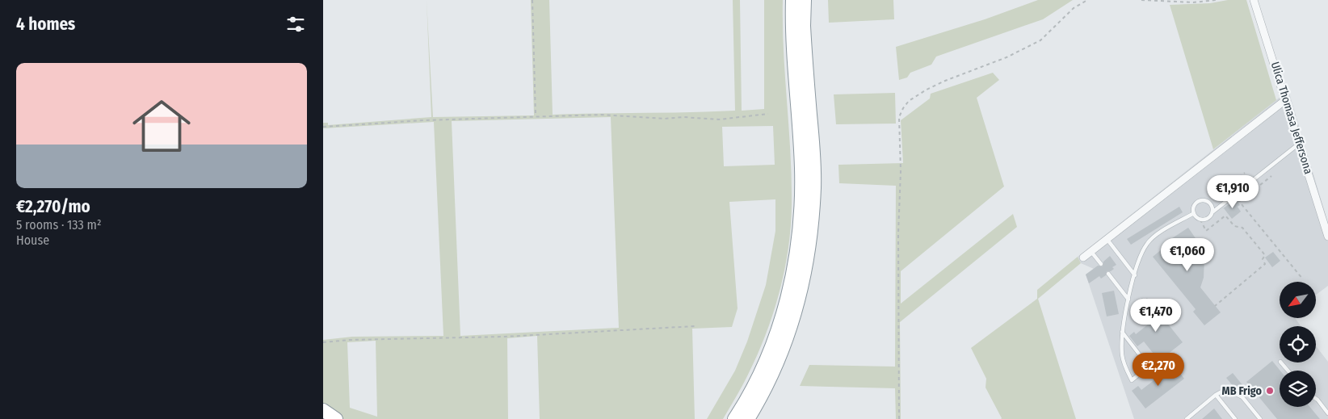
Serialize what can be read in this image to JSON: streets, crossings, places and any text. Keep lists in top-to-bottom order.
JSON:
{
  "streets": {
    "street": ["Ulica Thomasa Jeffersona"]
  },
  "places": ["MB Frigo"],
  "north": "bottom left",
  "page": {
    "heading": "4 homes",
    "list": [
      {
        "name": "€2,270/mo",
        "note": "5 rooms · 133 m² · House"
      }
    ],
    "price": [
      "€1,910",
      "€1,060",
      "€1,470",
      "€2,270"
    ]
  }
}
